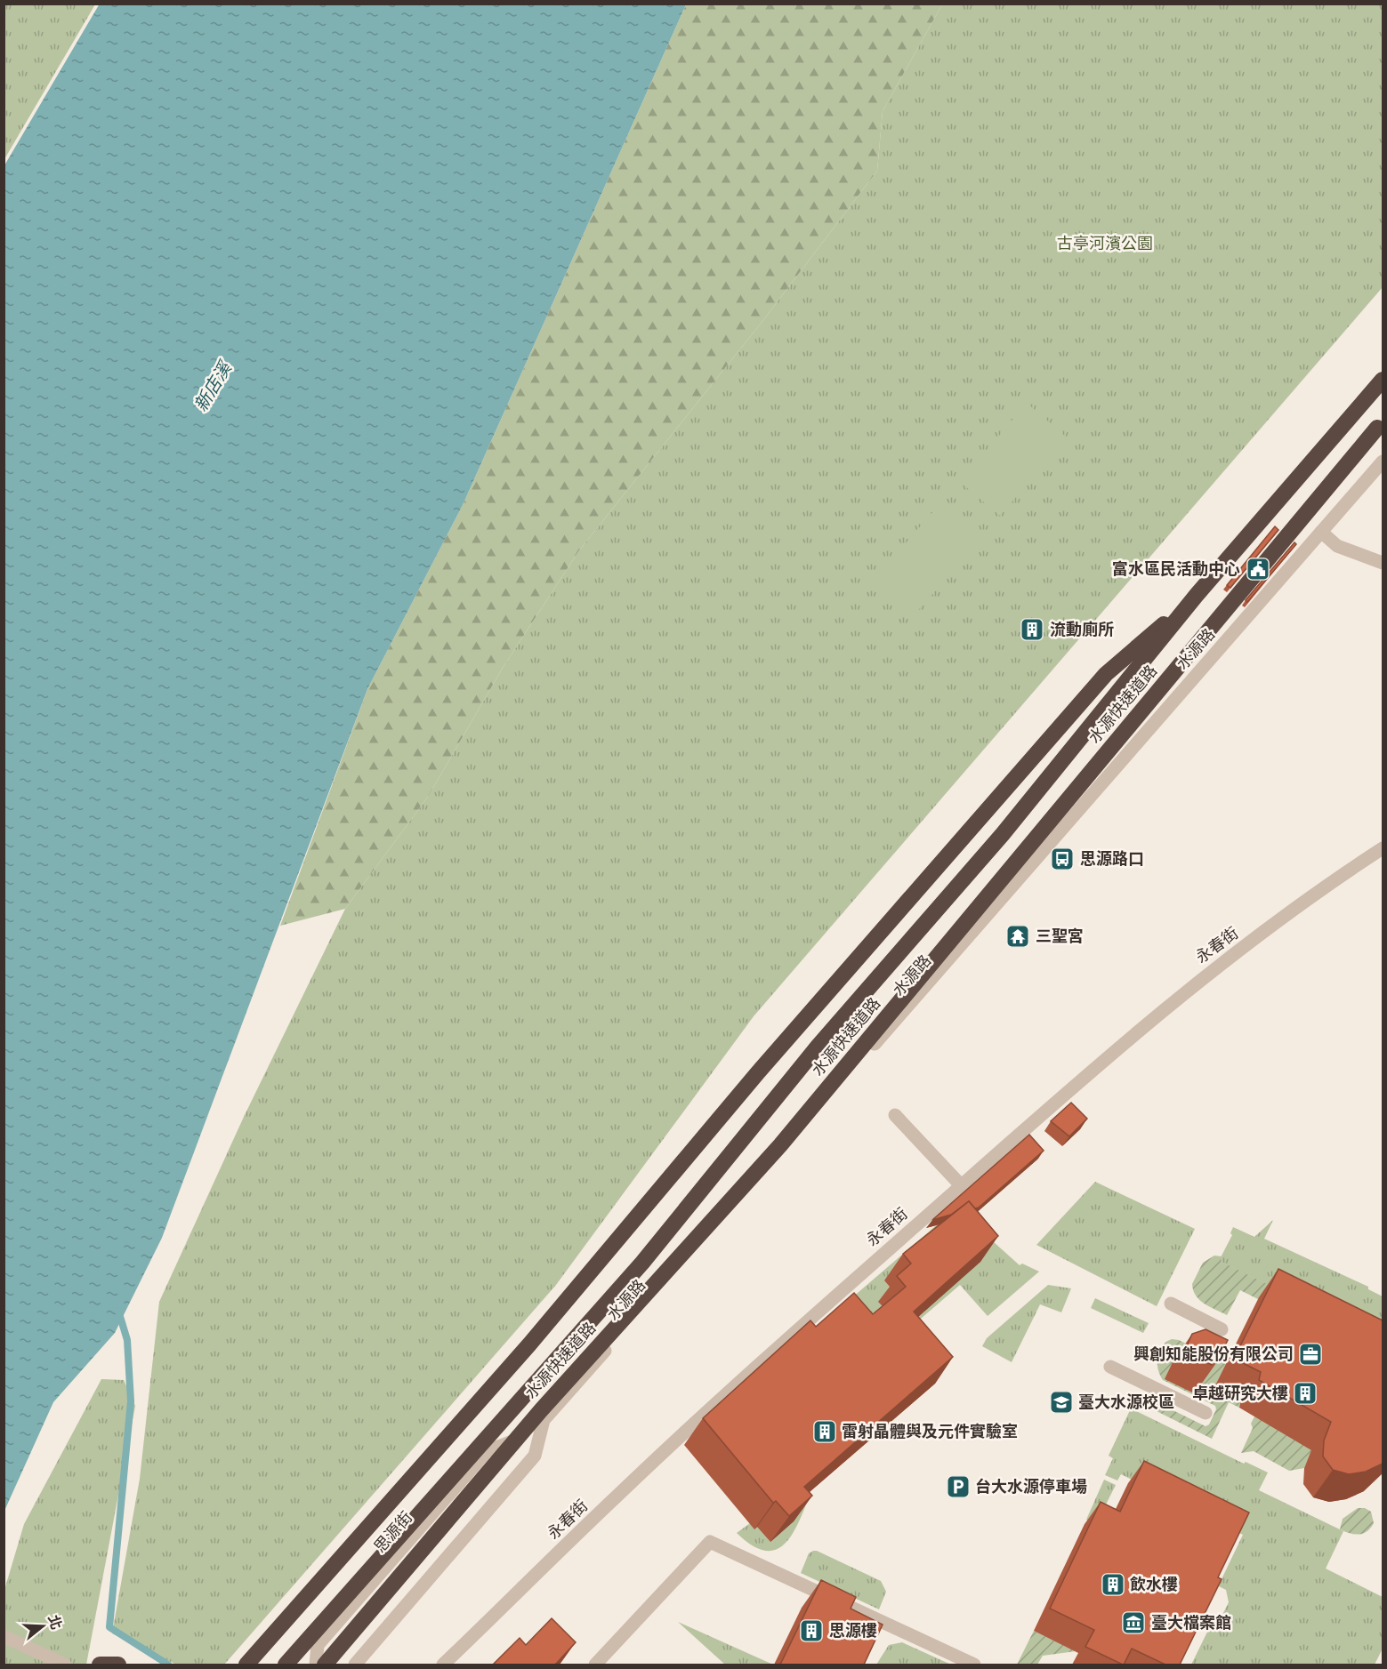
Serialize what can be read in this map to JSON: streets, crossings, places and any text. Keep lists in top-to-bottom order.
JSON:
{
  "streets": {
    "highway": ["水源快速道路"],
    "street": ["水源路", "永春街", "思源街"]
  },
  "water": ["新店溪"],
  "parks": ["古亭河濱公園"],
  "places": {
    "public building": ["富水區民活動中心"],
    "building": [
      "流動廁所",
      "卓越研究大樓",
      "雷射晶體與及元件實驗室",
      "飲水樓",
      "思源樓"
    ],
    "bus stop": ["思源路口"],
    "temple": ["三聖宮"],
    "office": ["興創知能股份有限公司"],
    "school or university": ["臺大水源校區"],
    "parking": ["台大水源停車場"],
    "museum": ["臺大檔案館"]
  },
  "north": "right"
}
